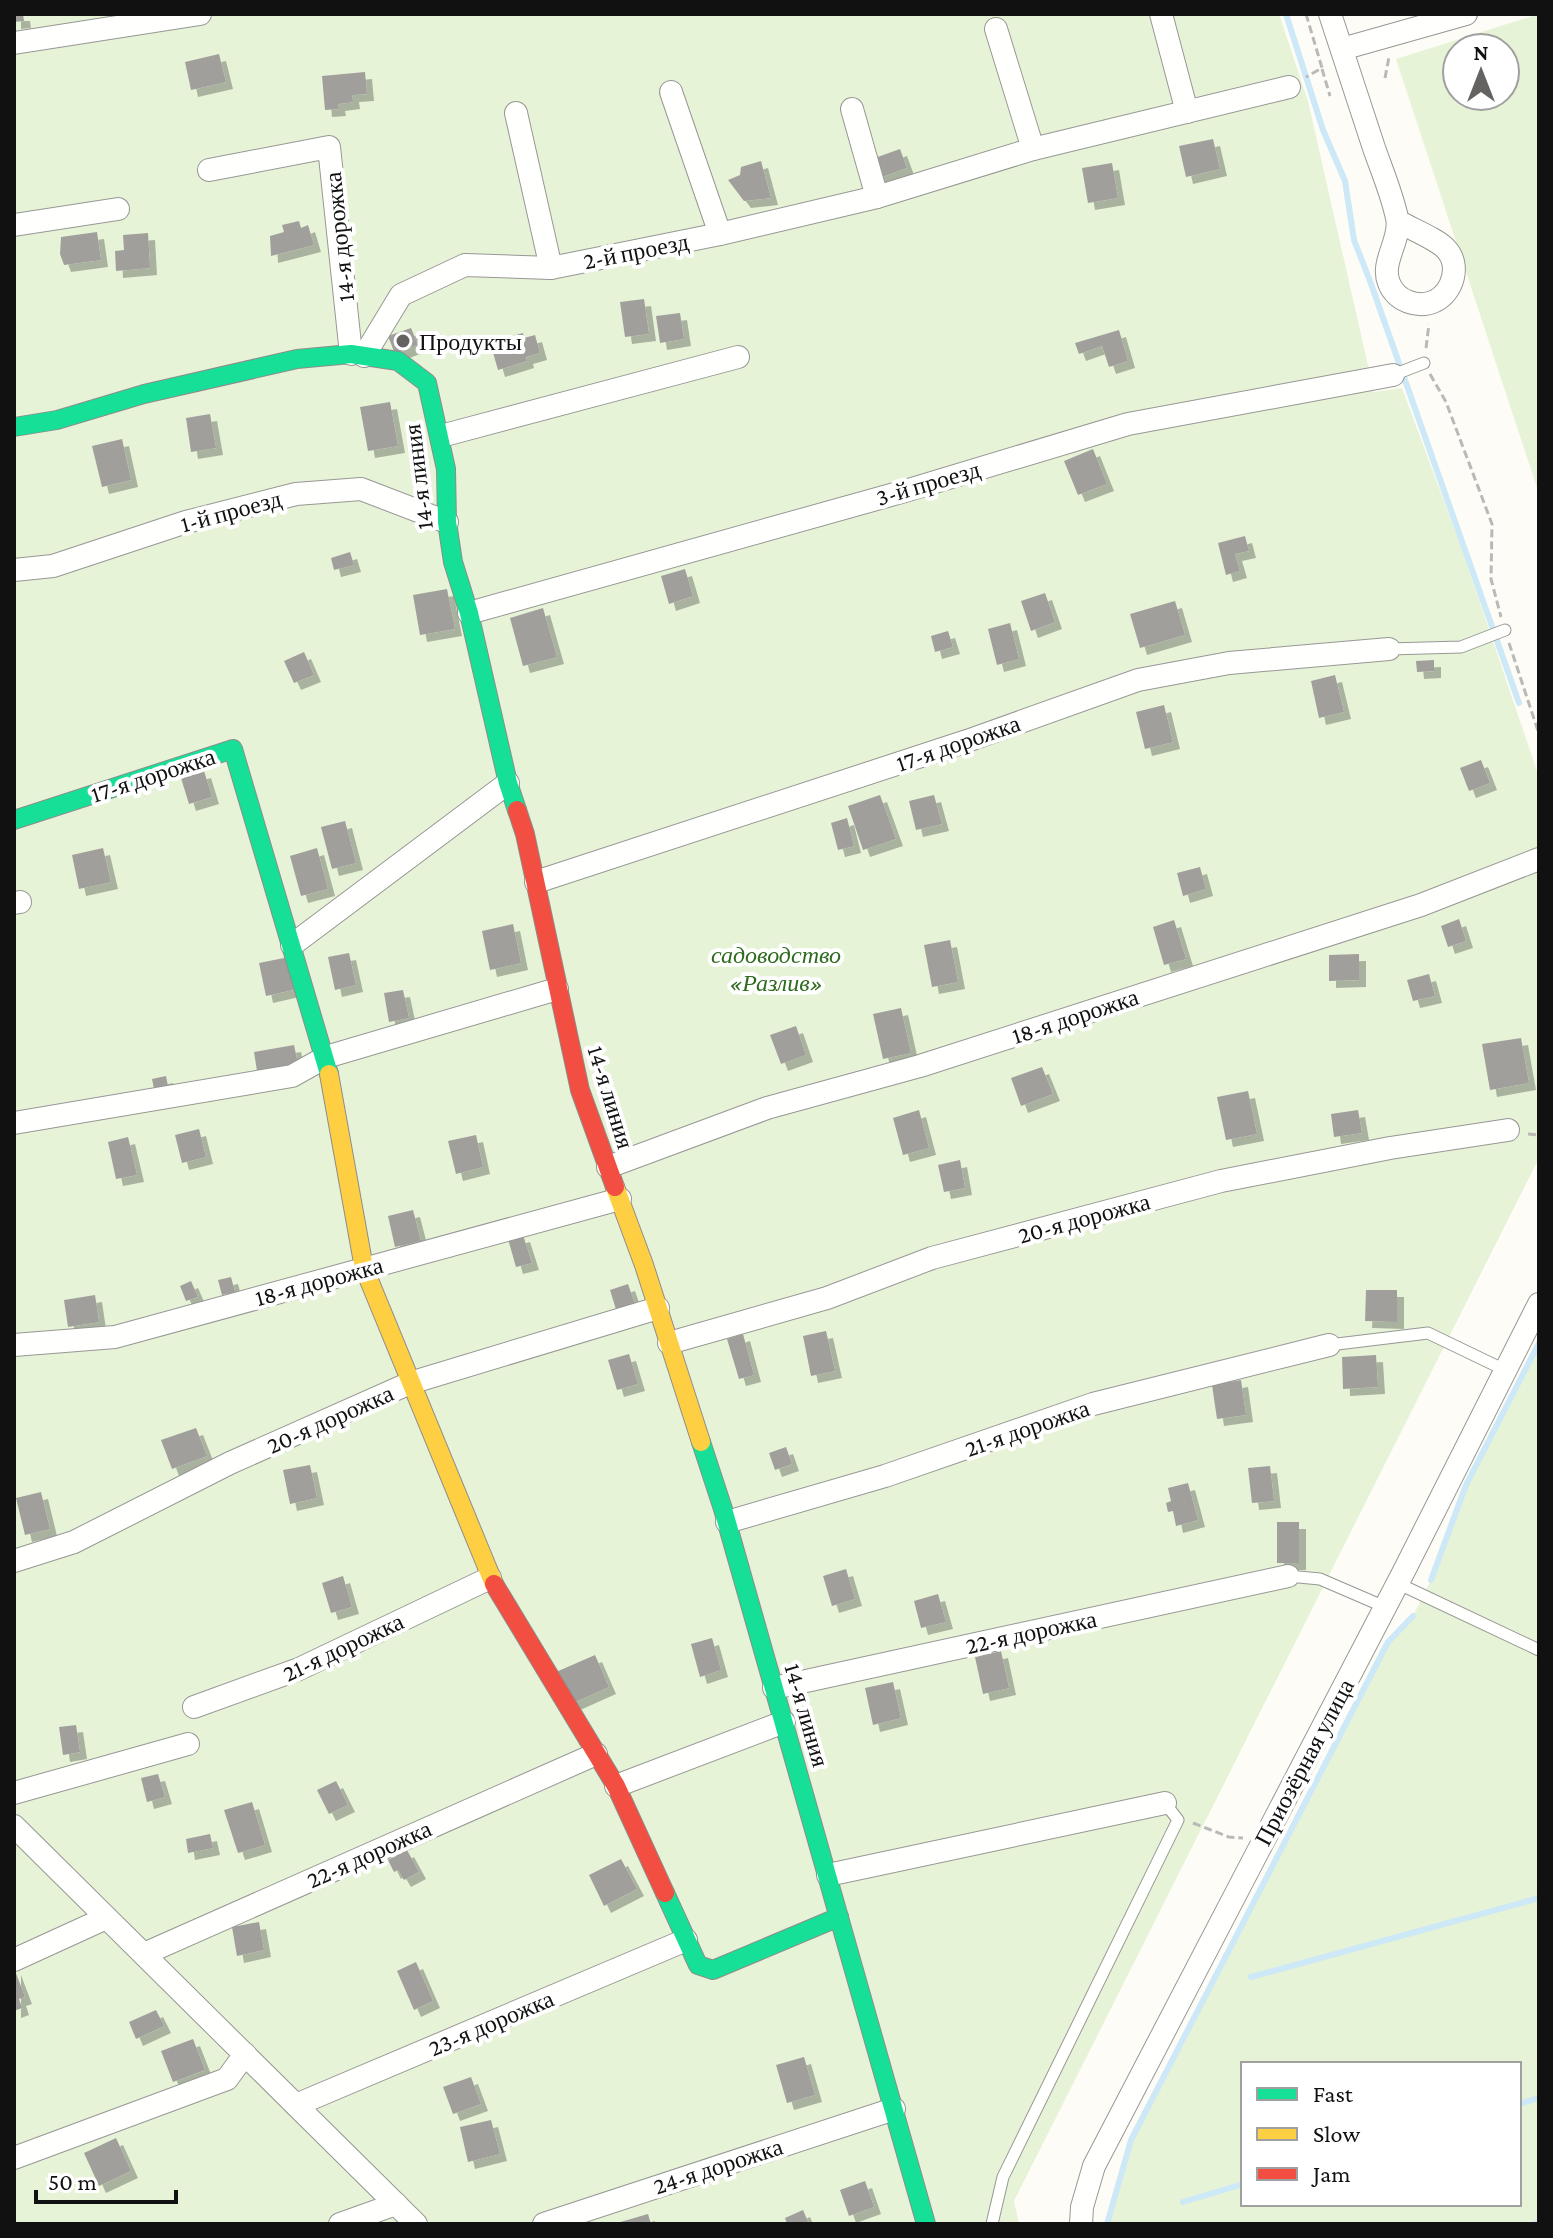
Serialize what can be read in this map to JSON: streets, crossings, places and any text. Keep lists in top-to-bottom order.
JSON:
{
  "streets": {
    "street": [
      "14-я дорожка",
      "2-й проезд",
      "14-я линия",
      "3-й проезд",
      "1-й проезд",
      "17-я дорожка",
      "18-я дорожка",
      "20-я дорожка",
      "21-я дорожка",
      "22-я дорожка",
      "Приозёрная улица",
      "23-я дорожка",
      "24-я дорожка"
    ]
  },
  "crossings": [
    ["14-я дорожка", "2-й проезд"],
    ["14-я дорожка", "14-я линия"],
    ["2-й проезд", "14-я линия"],
    ["14-я линия", "3-й проезд"],
    ["14-я линия", "1-й проезд"],
    ["14-я линия", "17-я дорожка"],
    ["14-я линия", "18-я дорожка"],
    ["14-я линия", "20-я дорожка"],
    ["14-я линия", "21-я дорожка"],
    ["14-я линия", "22-я дорожка"],
    ["14-я линия", "24-я дорожка"],
    ["17-я дорожка", "18-я дорожка"],
    ["17-я дорожка", "20-я дорожка"],
    ["17-я дорожка", "21-я дорожка"],
    ["17-я дорожка", "22-я дорожка"],
    ["17-я дорожка", "23-я дорожка"]
  ],
  "parks": ["садоводство «Разлив»"],
  "places": ["Продукты"],
  "legend": ["Fast", "Slow", "Jam"],
  "scale_bar": "50 m",
  "north": "top"
}
